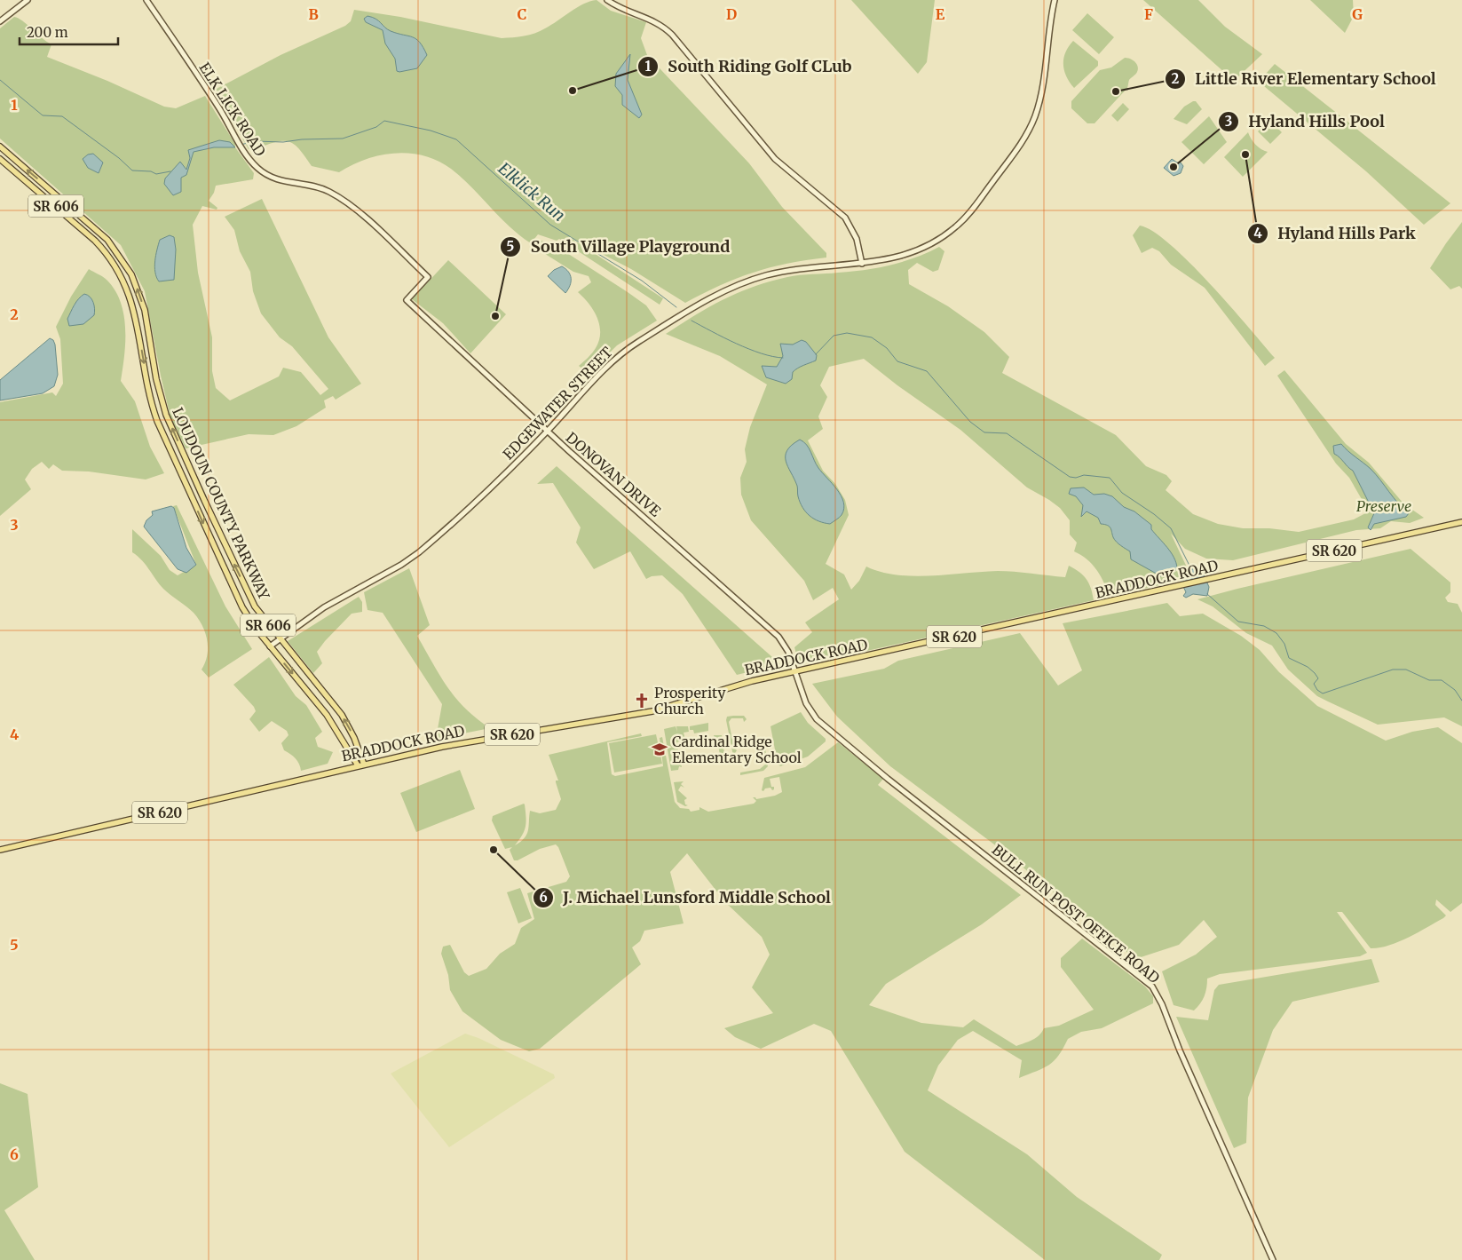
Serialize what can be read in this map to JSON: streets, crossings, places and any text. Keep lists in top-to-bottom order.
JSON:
{
  "streets": {
    "main road": [
      "SR 606",
      "LOUDOUN COUNTY PARKWAY",
      "SR 620",
      "BRADDOCK ROAD"
    ],
    "street": [
      "ELK LICK ROAD",
      "EDGEWATER STREET",
      "DONOVAN DRIVE",
      "BULL RUN POST OFFICE ROAD"
    ]
  },
  "crossings": [
    ["ELK LICK ROAD", "DONOVAN DRIVE"],
    ["EDGEWATER STREET", "DONOVAN DRIVE"],
    ["EDGEWATER STREET", "LOUDOUN COUNTY PARKWAY"],
    ["DONOVAN DRIVE", "BRADDOCK ROAD"],
    ["DONOVAN DRIVE", "BULL RUN POST OFFICE ROAD"],
    ["LOUDOUN COUNTY PARKWAY", "BRADDOCK ROAD"],
    ["BRADDOCK ROAD", "BULL RUN POST OFFICE ROAD"]
  ],
  "water": ["Elklick Run"],
  "parks": ["Preserve"],
  "places": {
    "other": [
      "South Riding Golf CLub",
      "Little River Elementary School",
      "Hyland Hills Park",
      "Hyland Hills Pool",
      "South Village Playground",
      "J. Michael Lunsford Middle School"
    ],
    "church": ["Prosperity Church"],
    "school or university": ["Cardinal Ridge Elementary School"]
  },
  "scale_bar": "200 m",
  "grid": {
    "columns": [
      "B",
      "C",
      "D",
      "E",
      "F",
      "G"
    ],
    "rows": [
      "1",
      "2",
      "3",
      "4",
      "5",
      "6"
    ]
  }
}
